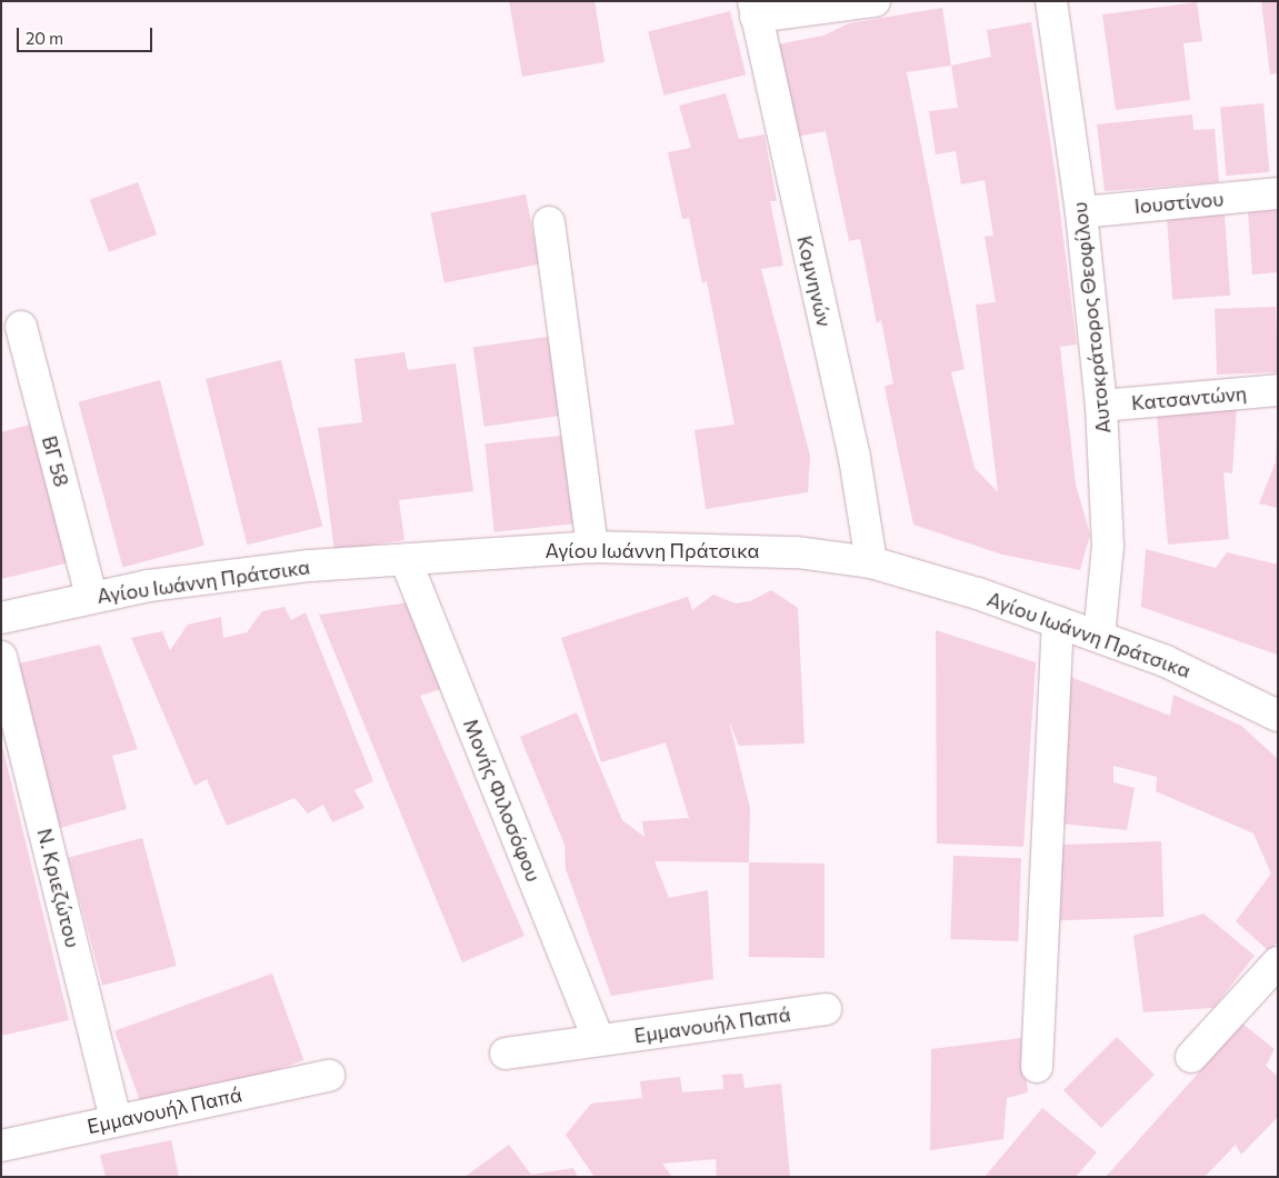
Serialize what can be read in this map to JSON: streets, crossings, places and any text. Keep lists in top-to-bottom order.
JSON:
{
  "streets": {
    "street": [
      "Ιουστίνου",
      "Κομνηνών",
      "Αυτοκράτορος Θεοφίλου",
      "Κατσαντώνη",
      "ΒΓ 58",
      "Αγίου Ιωάννη Πράτσικα",
      "Μονής Φιλοσόφου",
      "Ν. Κριεζώτου",
      "Εμμανουήλ Παπά"
    ]
  },
  "crossings": [
    ["Ιουστίνου", "Αυτοκράτορος Θεοφίλου"],
    ["Κομνηνών", "Αγίου Ιωάννη Πράτσικα"],
    ["Αυτοκράτορος Θεοφίλου", "Κατσαντώνη"],
    ["Αυτοκράτορος Θεοφίλου", "Αγίου Ιωάννη Πράτσικα"],
    ["ΒΓ 58", "Αγίου Ιωάννη Πράτσικα"],
    ["Αγίου Ιωάννη Πράτσικα", "Μονής Φιλοσόφου"],
    ["Μονής Φιλοσόφου", "Εμμανουήλ Παπά"],
    ["Ν. Κριεζώτου", "Εμμανουήλ Παπά"]
  ],
  "scale_bar": "20 m"
}
